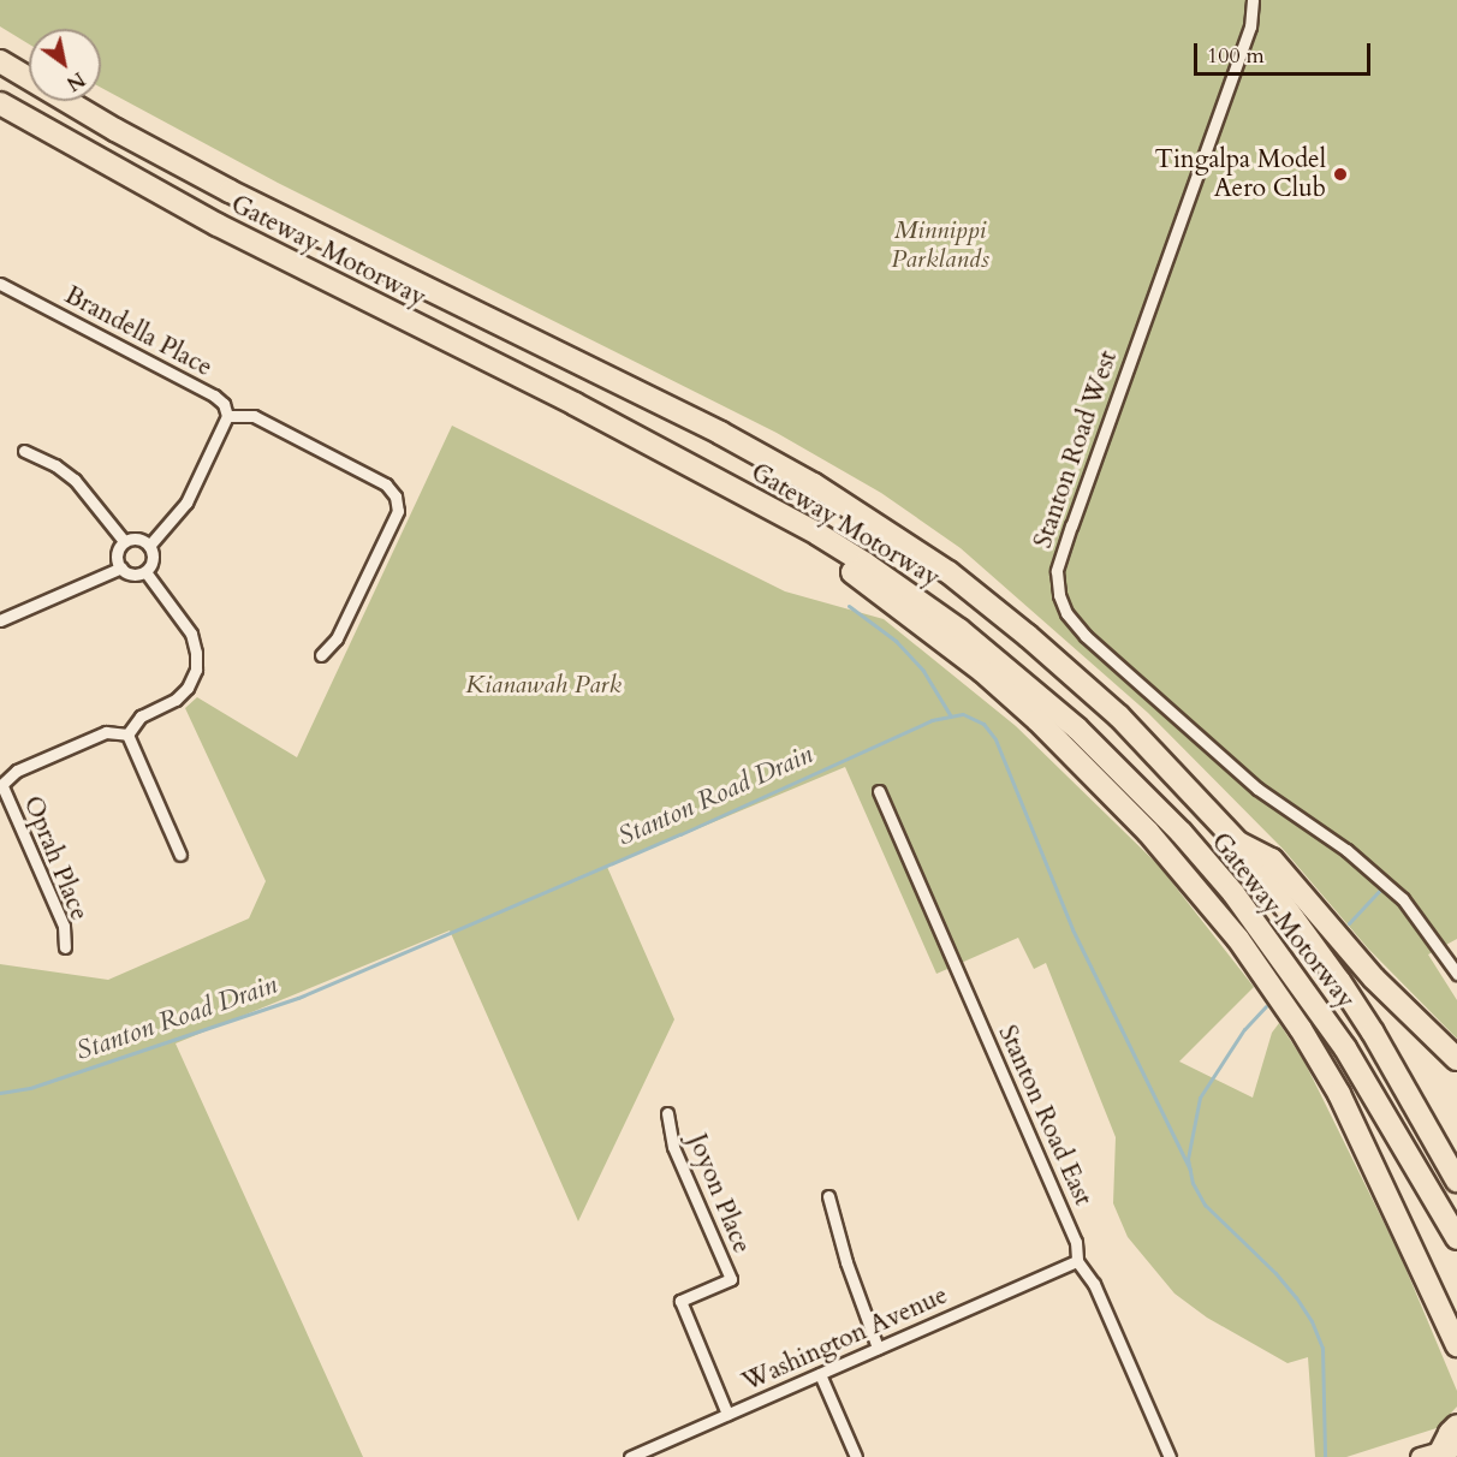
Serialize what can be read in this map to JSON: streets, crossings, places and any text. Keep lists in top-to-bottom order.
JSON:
{
  "streets": {
    "highway": ["Gateway Motorway"],
    "street": [
      "Brandella Place",
      "Stanton Road West",
      "Oprah Place",
      "Stanton Road East",
      "Joyon Place",
      "Washington Avenue"
    ]
  },
  "crossings": [
    ["Stanton Road East", "Washington Avenue"],
    ["Joyon Place", "Washington Avenue"]
  ],
  "water": ["Stanton Road Drain"],
  "parks": ["Minnippi Parklands", "Kianawah Park"],
  "places": ["Tingalpa Model Aero Club"],
  "scale_bar": "100 m",
  "north": "bottom right"
}
